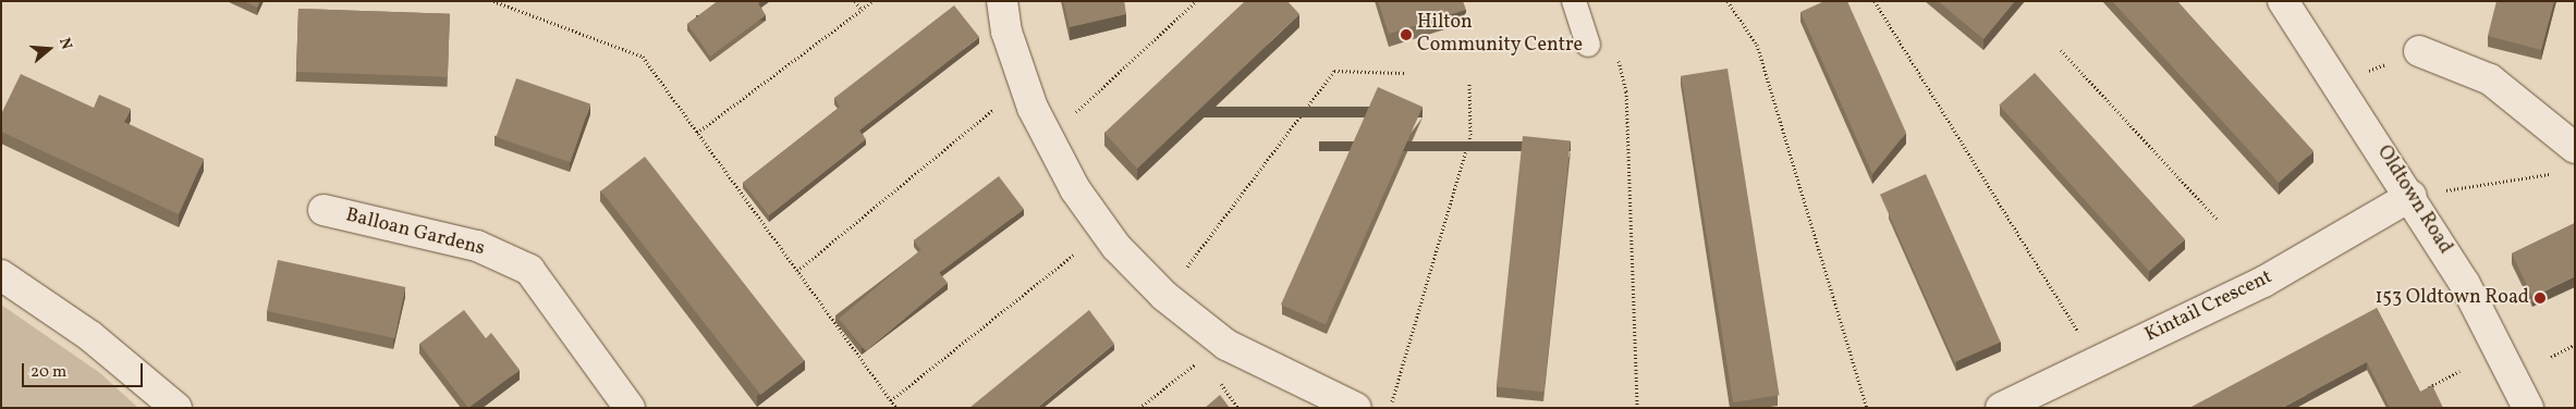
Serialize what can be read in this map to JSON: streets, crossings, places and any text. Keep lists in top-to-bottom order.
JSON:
{
  "streets": {
    "street": ["Oldtown Road", "Balloan Gardens", "Kintail Crescent"]
  },
  "crossings": [
    ["Oldtown Road", "Kintail Crescent"]
  ],
  "places": ["Hilton Community Centre", "153 Oldtown Road"],
  "scale_bar": "20 m",
  "north": "right"
}
